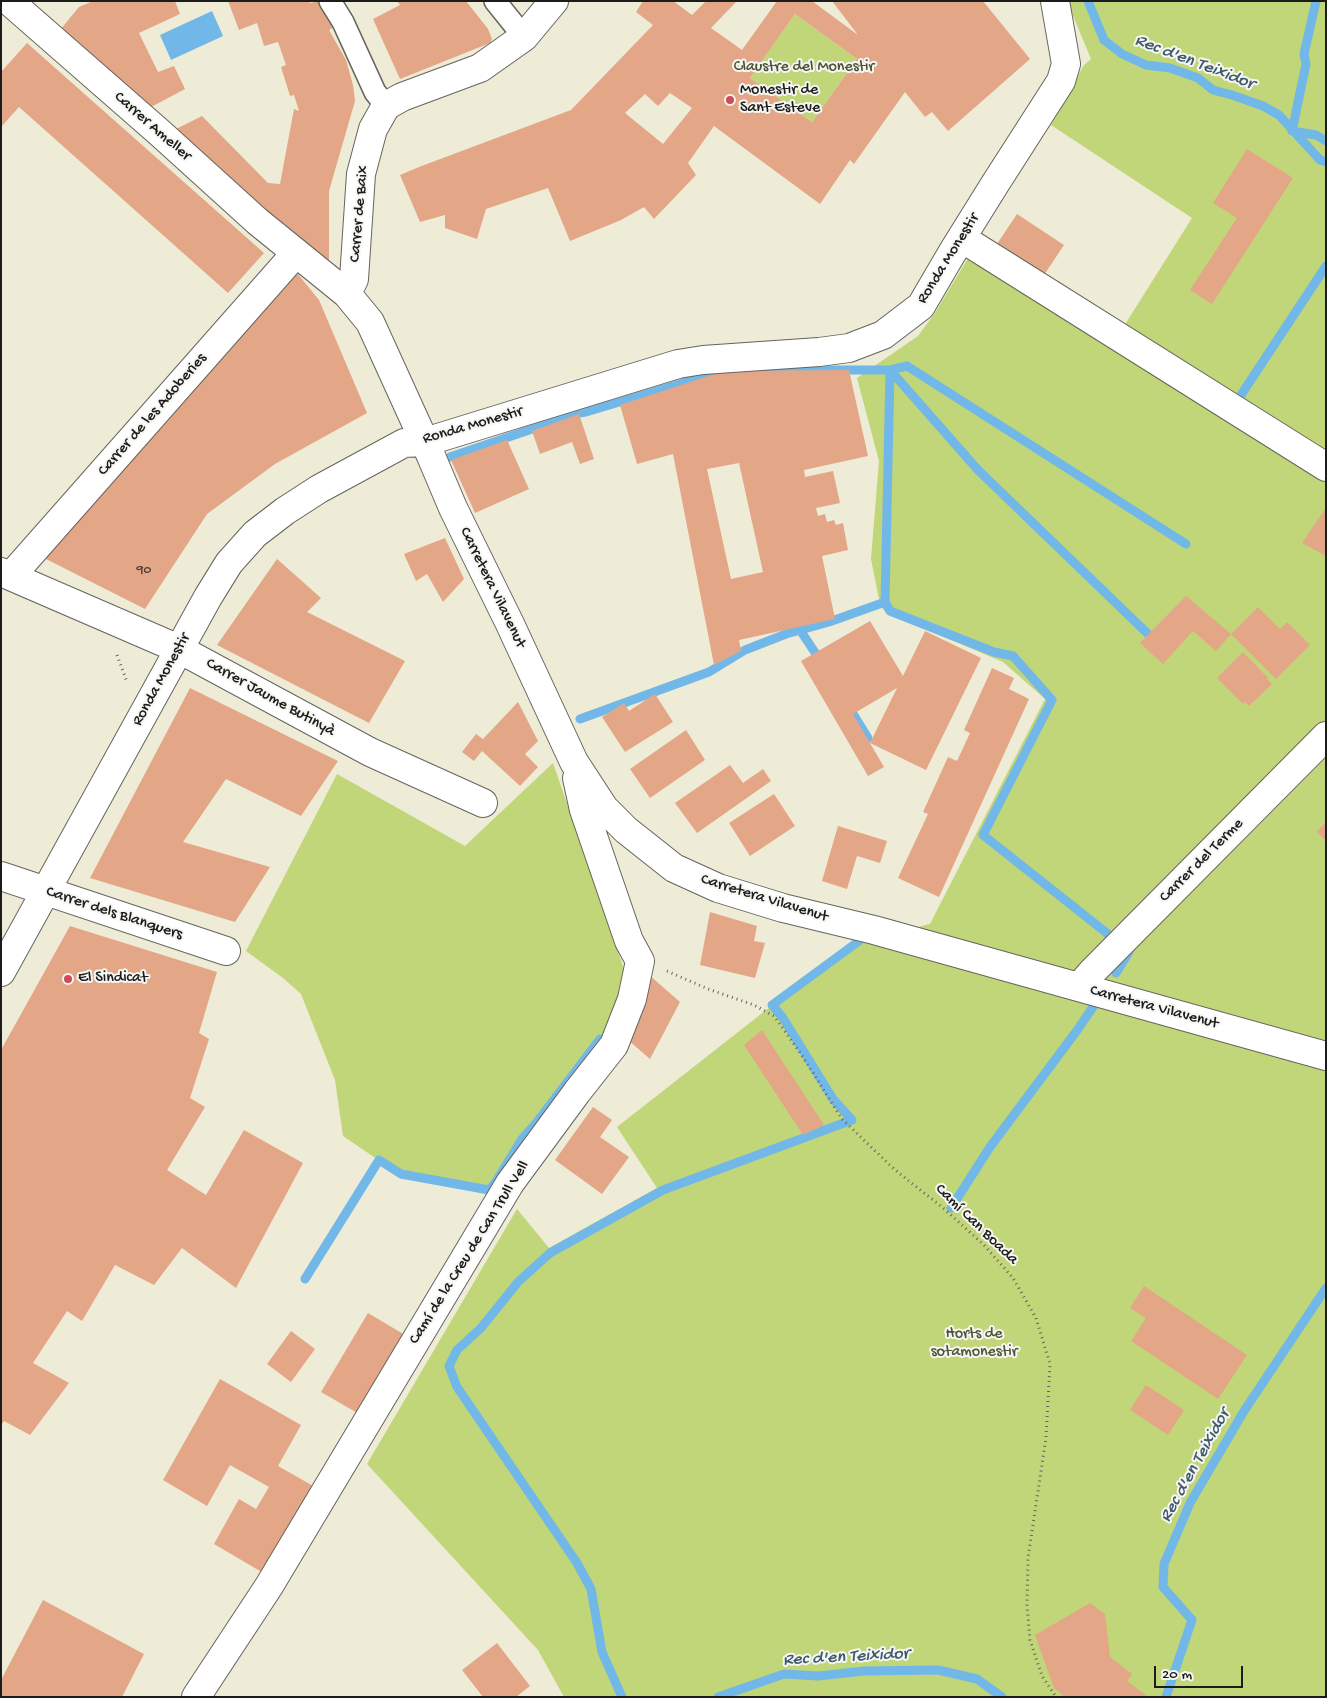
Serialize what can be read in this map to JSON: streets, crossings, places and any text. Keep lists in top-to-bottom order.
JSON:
{
  "streets": {
    "street": [
      "Carrer Ameller",
      "Carrer de Baix",
      "Ronda Monestir",
      "Carrer de les Adoberies",
      "Carretera Vilavenut",
      "Carrer Jaume Butinyà",
      "Carrer del Terme",
      "Carrer dels Blanquers",
      "Camí de la Creu de Can Trull Vell"
    ],
    "path": ["Camí Can Boada"]
  },
  "crossings": [
    ["Carrer Ameller", "Carrer de Baix"],
    ["Carrer Ameller", "Carrer de les Adoberies"],
    ["Carrer Ameller", "Carretera Vilavenut"],
    ["Carrer de Baix", "Carretera Vilavenut"],
    ["Ronda Monestir", "Carretera Vilavenut"],
    ["Ronda Monestir", "Carrer Jaume Butinyà"],
    ["Ronda Monestir", "Carrer dels Blanquers"],
    ["Carrer de les Adoberies", "Carrer Jaume Butinyà"],
    ["Carretera Vilavenut", "Carrer del Terme"],
    ["Camí Can Boada", "Camí de la Creu de Can Trull Vell"]
  ],
  "water": ["Rec d'en Teixidor"],
  "parks": ["Claustre del Monestir", "Horts de sotamonestir"],
  "places": ["Monestir de Sant Esteve", "El Sindicat"],
  "house_numbers": ["90"],
  "scale_bar": "20 m"
}
